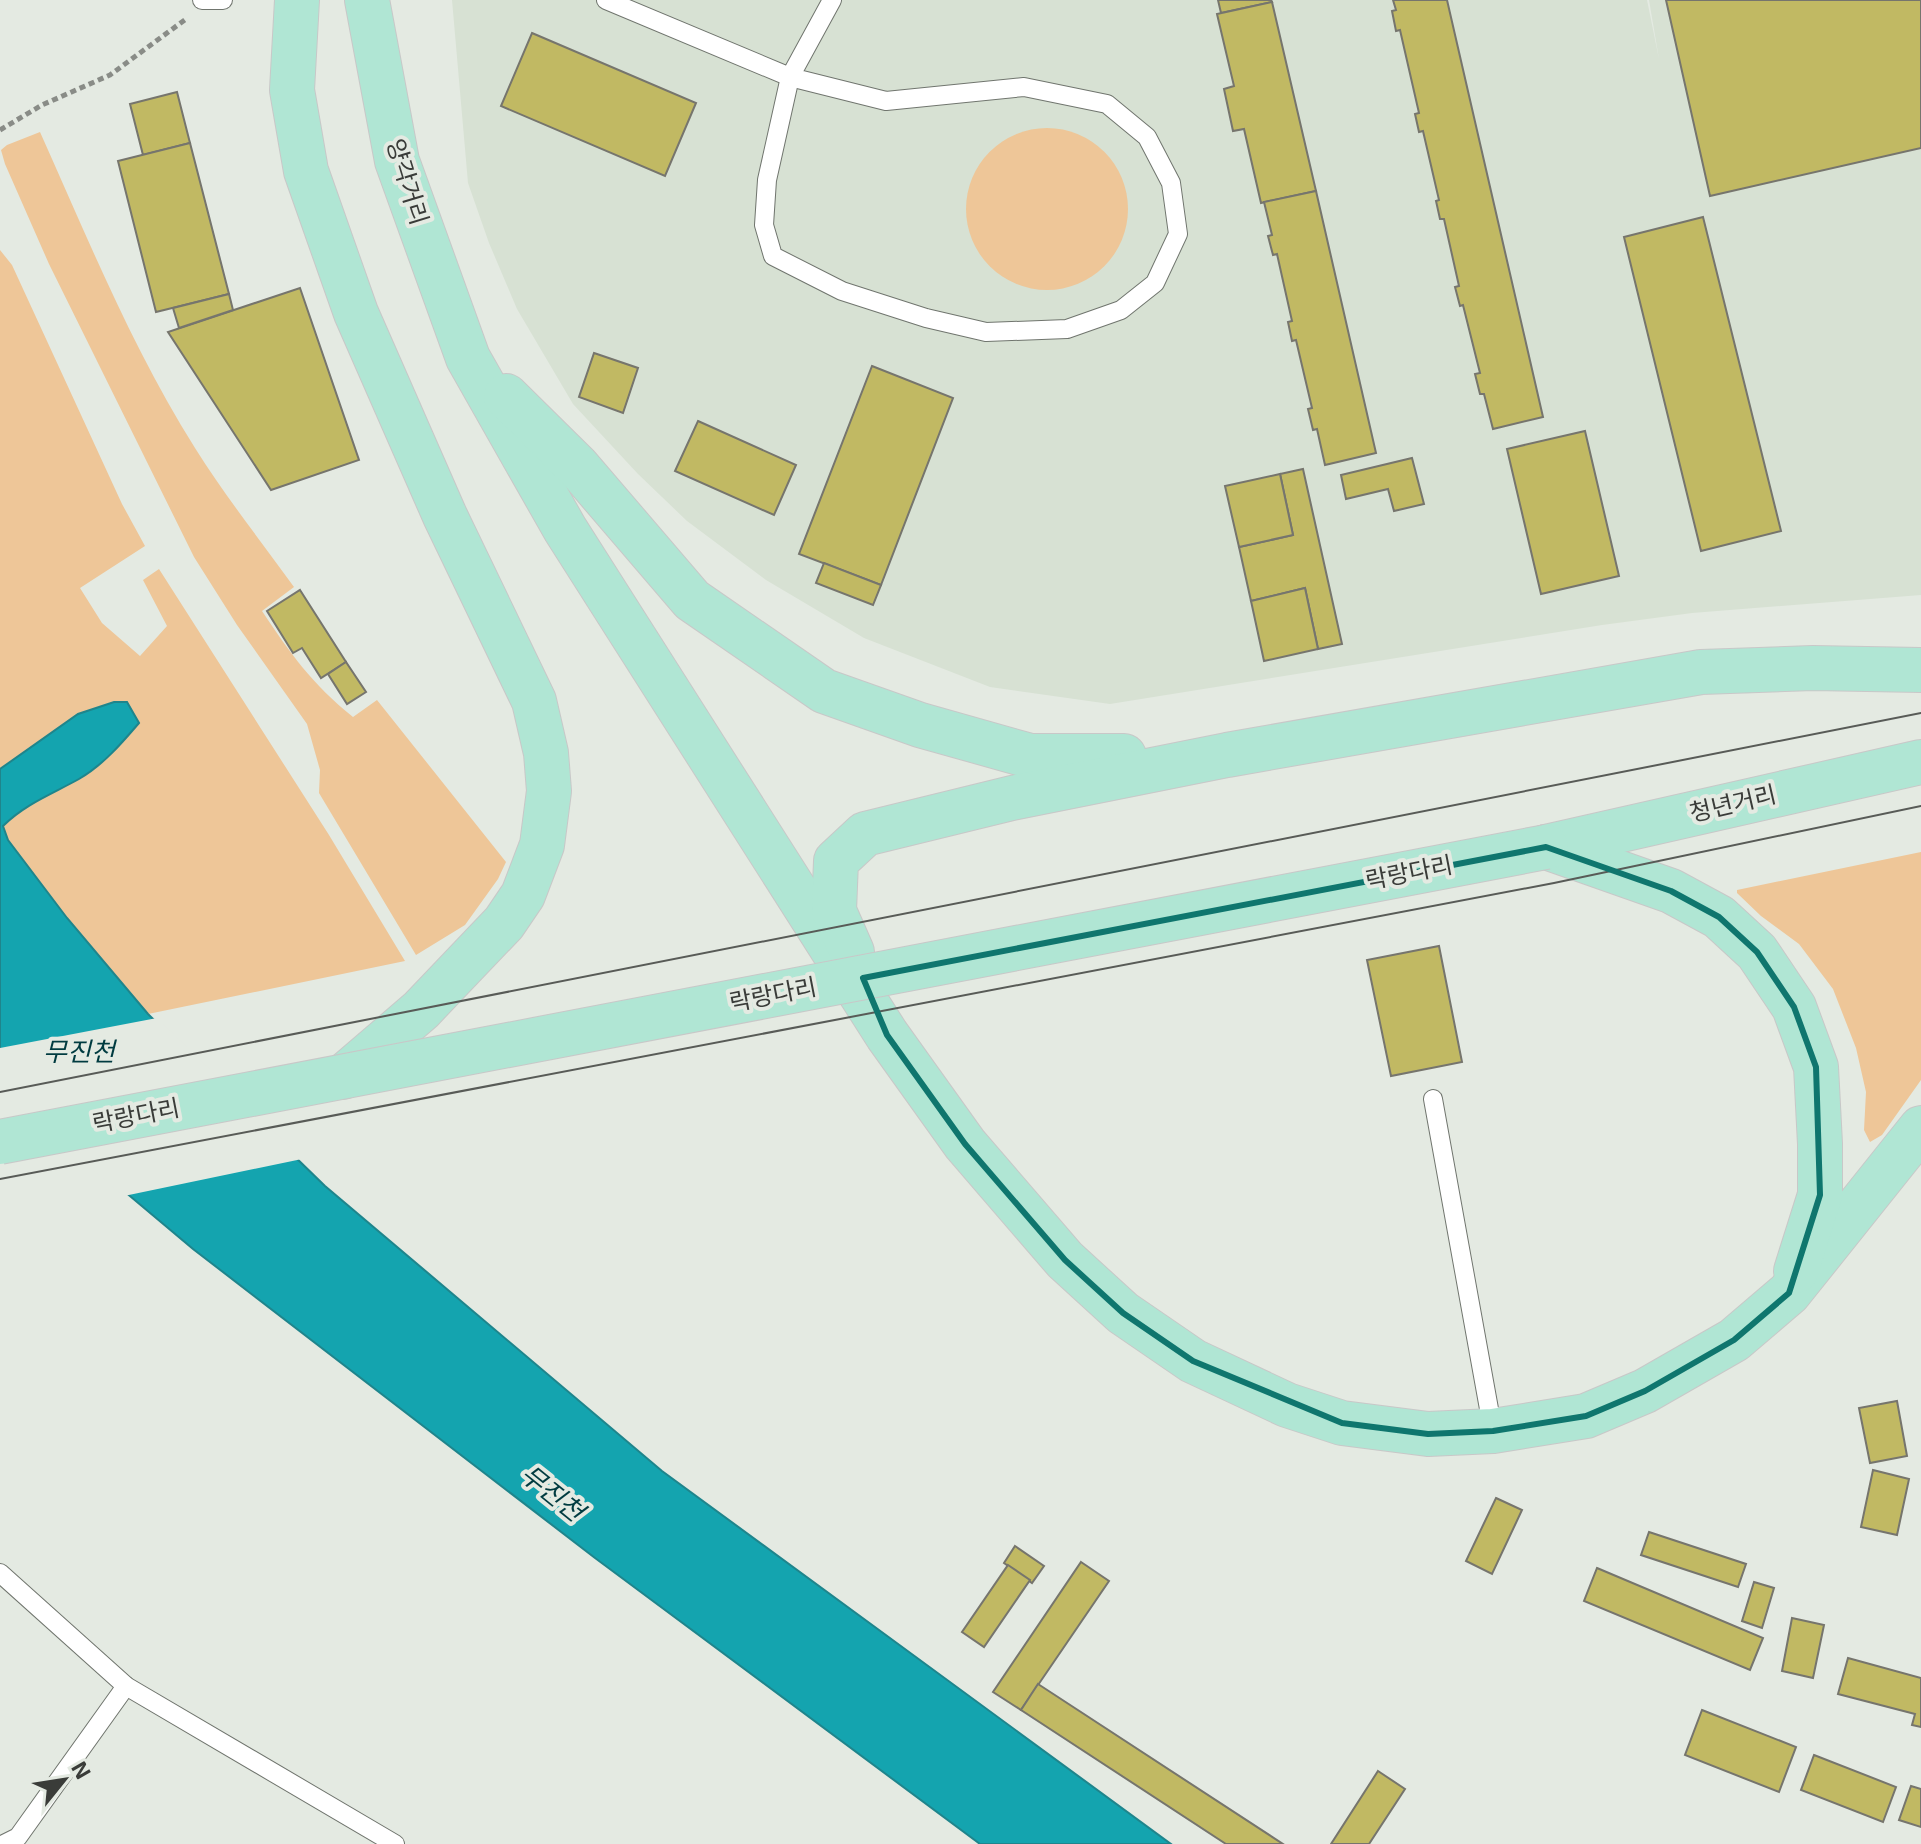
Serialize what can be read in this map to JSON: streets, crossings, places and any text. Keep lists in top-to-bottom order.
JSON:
{
  "streets": {
    "main road": ["양각거리", "청년거리", "락랑다리"]
  },
  "crossings": [
    ["청년거리", "락랑다리"]
  ],
  "water": ["무진천"],
  "north": "top right"
}
